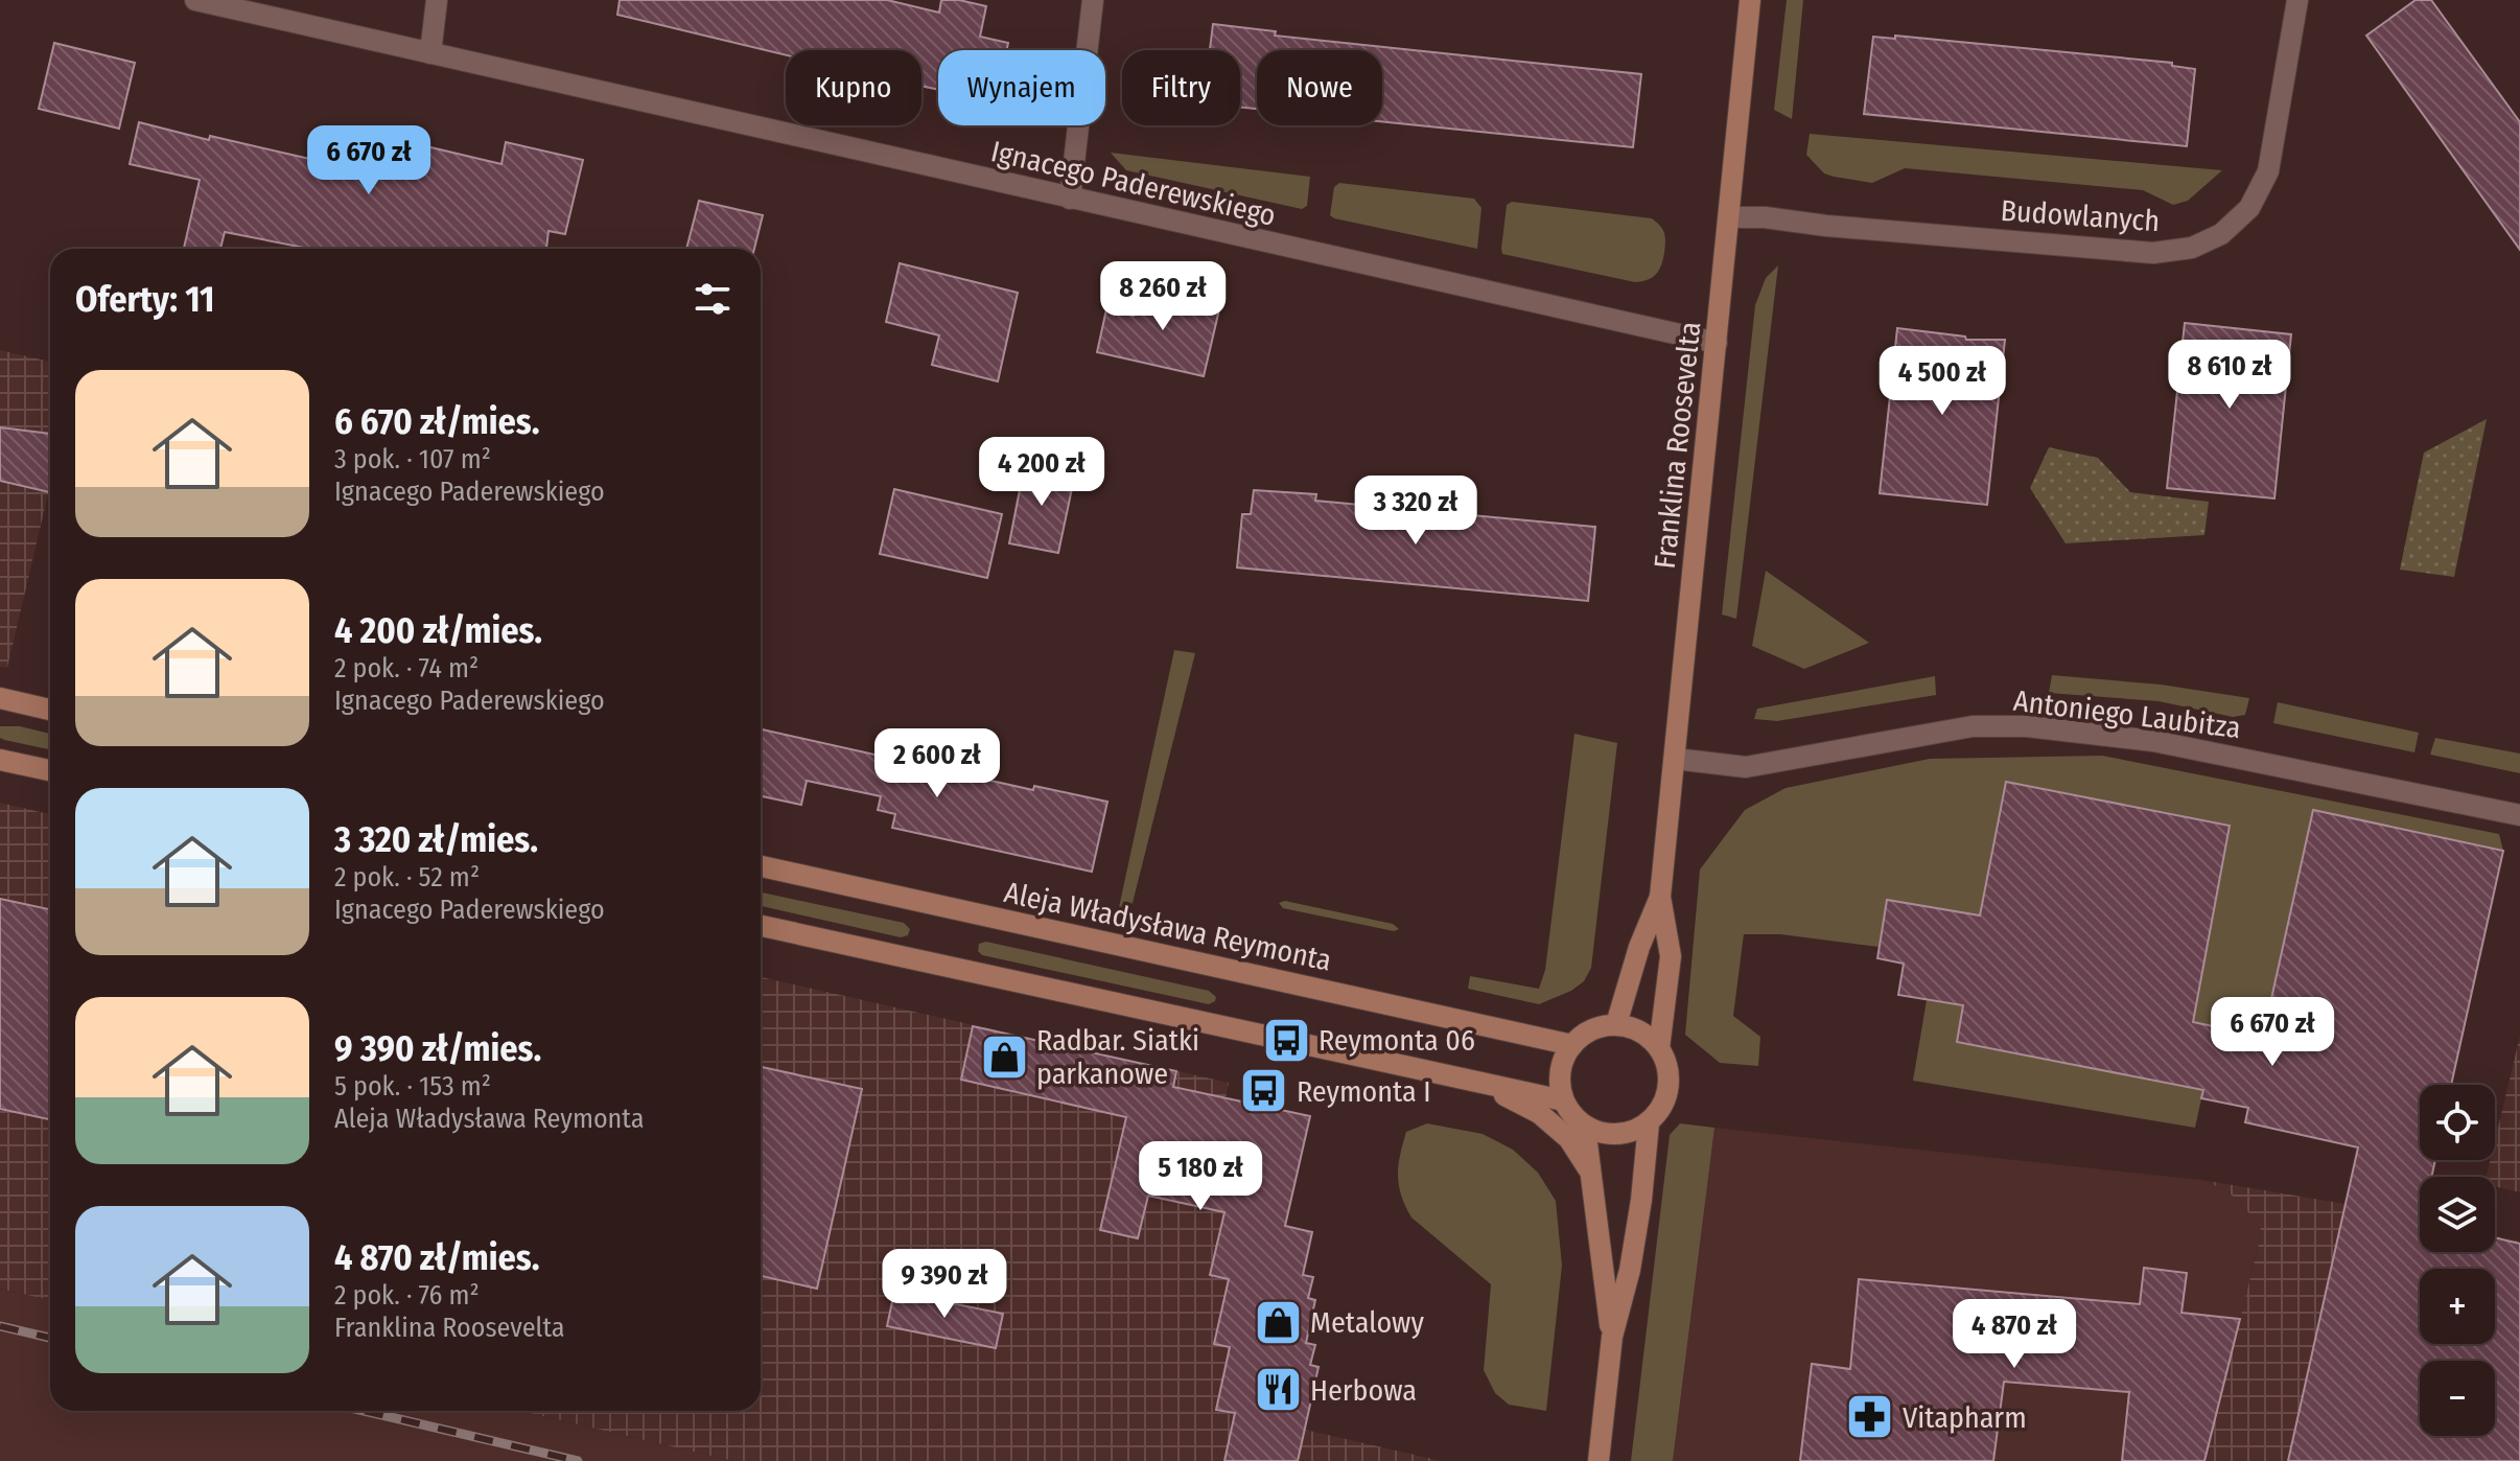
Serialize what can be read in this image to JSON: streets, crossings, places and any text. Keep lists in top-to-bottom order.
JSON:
{
  "streets": {
    "street": [
      "Ignacego Paderewskiego",
      "Budowlanych",
      "Franklina Roosevelta",
      "Antoniego Laubitza",
      "Aleja Władysława Reymonta"
    ]
  },
  "crossings": [
    ["Ignacego Paderewskiego", "Franklina Roosevelta"],
    ["Budowlanych", "Franklina Roosevelta"],
    ["Franklina Roosevelta", "Antoniego Laubitza"],
    ["Franklina Roosevelta", "Aleja Władysława Reymonta"]
  ],
  "places": {
    "bus stop": ["Reymonta 06", "Reymonta I"],
    "shop": ["Radbar. Siatki parkanowe", "Metalowy"],
    "restaurant": ["Herbowa"],
    "pharmacy": ["Vitapharm"]
  },
  "page": {
    "chip": [
      "Kupno",
      "Wynajem",
      "Filtry",
      "Nowe"
    ],
    "price": [
      "6 670 zł",
      "8 260 zł",
      "8 610 zł",
      "4 500 zł",
      "4 200 zł",
      "3 320 zł",
      "2 600 zł",
      "6 670 zł",
      "5 180 zł",
      "9 390 zł",
      "4 870 zł"
    ],
    "heading": "Oferty: 11",
    "list": [
      {
        "name": "6 670 zł/mies.",
        "note": "3 pok. · 107 m² · Ignacego Paderewskiego"
      },
      {
        "name": "4 200 zł/mies.",
        "note": "2 pok. · 74 m² · Ignacego Paderewskiego"
      },
      {
        "name": "3 320 zł/mies.",
        "note": "2 pok. · 52 m² · Ignacego Paderewskiego"
      },
      {
        "name": "9 390 zł/mies.",
        "note": "5 pok. · 153 m² · Aleja Władysława Reymonta"
      },
      {
        "name": "4 870 zł/mies.",
        "note": "2 pok. · 76 m² · Franklina Roosevelta"
      }
    ],
    "map_buttons": ["+", "−"]
  }
}
